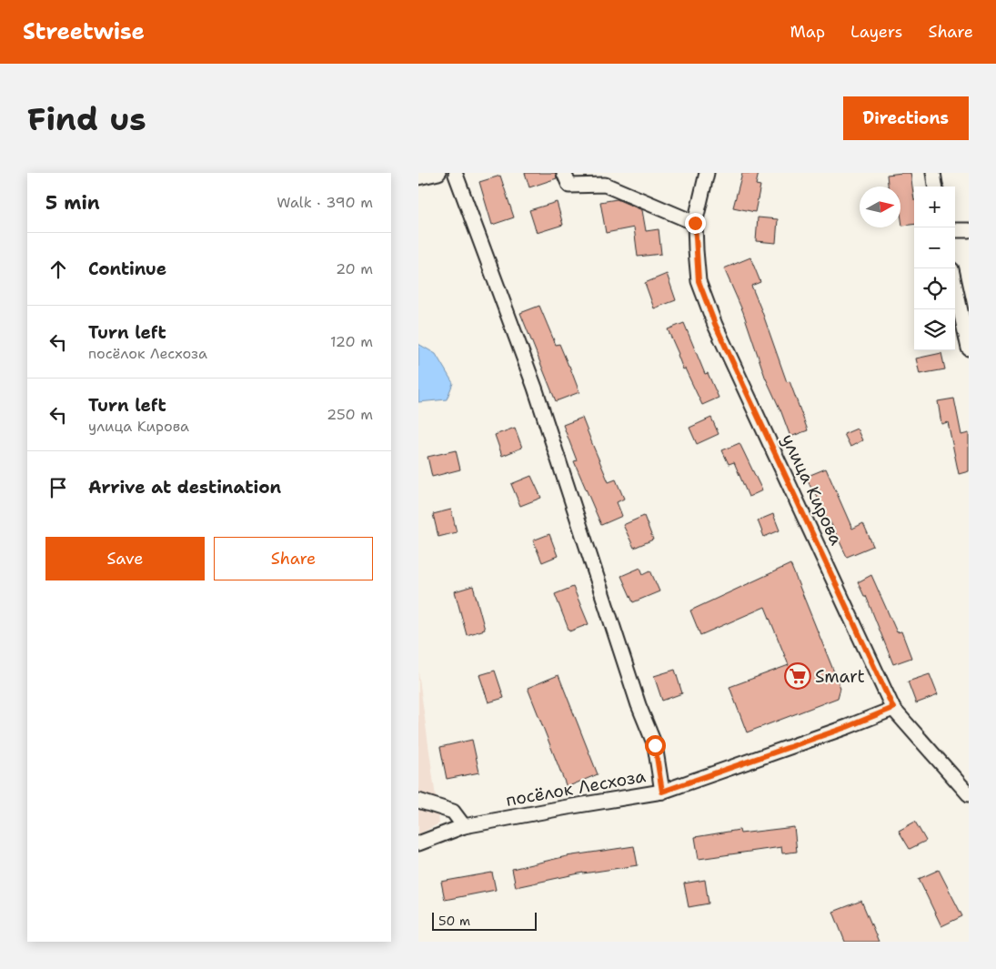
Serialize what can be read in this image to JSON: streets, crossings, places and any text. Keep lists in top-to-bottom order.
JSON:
{
  "streets": {
    "street": ["улица Кирова", "посёлок Лесхоза"]
  },
  "crossings": [
    ["улица Кирова", "посёлок Лесхоза"]
  ],
  "places": {
    "supermarket": ["Smart"]
  },
  "scale_bar": "50 m",
  "north": "right",
  "page": {
    "header": "Streetwise",
    "nav": ["Map", "Layers", "Share"],
    "buttons": [
      "Directions",
      ["Save", "Share"]
    ],
    "title": "Find us",
    "heading": ["5 min", "Walk · 390 m"],
    "map_buttons": ["+", "−"],
    "list": [
      ["Continue", "20 m"],
      ["Turn left", "посёлок Лесхоза", "120 m"],
      ["Turn left", "улица Кирова", "250 m"],
      "Arrive at destination"
    ],
    "scale": "50 m"
  }
}
